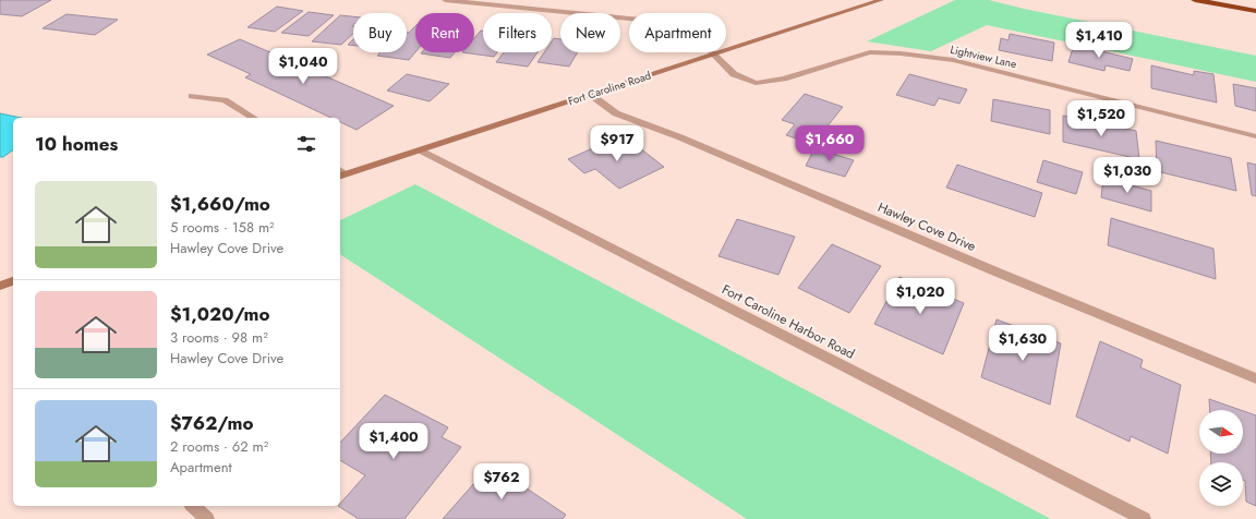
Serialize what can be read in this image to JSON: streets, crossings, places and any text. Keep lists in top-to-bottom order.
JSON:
{
  "streets": {
    "street": [
      "Lightview Lane",
      "Fort Caroline Road",
      "Hawley Cove Drive",
      "Fort Caroline Harbor Road"
    ]
  },
  "crossings": [
    ["Lightview Lane", "Fort Caroline Road"],
    ["Fort Caroline Road", "Hawley Cove Drive"],
    ["Fort Caroline Road", "Fort Caroline Harbor Road"]
  ],
  "north": "right",
  "page": {
    "chip": [
      "Buy",
      "Rent",
      "Filters",
      "New",
      "Apartment"
    ],
    "price": [
      "$1,410",
      "$1,040",
      "$1,520",
      "$917",
      "$1,660",
      "$1,030",
      "$1,020",
      "$1,630",
      "$1,400",
      "$762"
    ],
    "heading": "10 homes",
    "list": [
      {
        "name": "$1,660/mo",
        "note": "5 rooms · 158 m² · Hawley Cove Drive"
      },
      {
        "name": "$1,020/mo",
        "note": "3 rooms · 98 m² · Hawley Cove Drive"
      },
      {
        "name": "$762/mo",
        "note": "2 rooms · 62 m² · Apartment"
      }
    ]
  }
}
